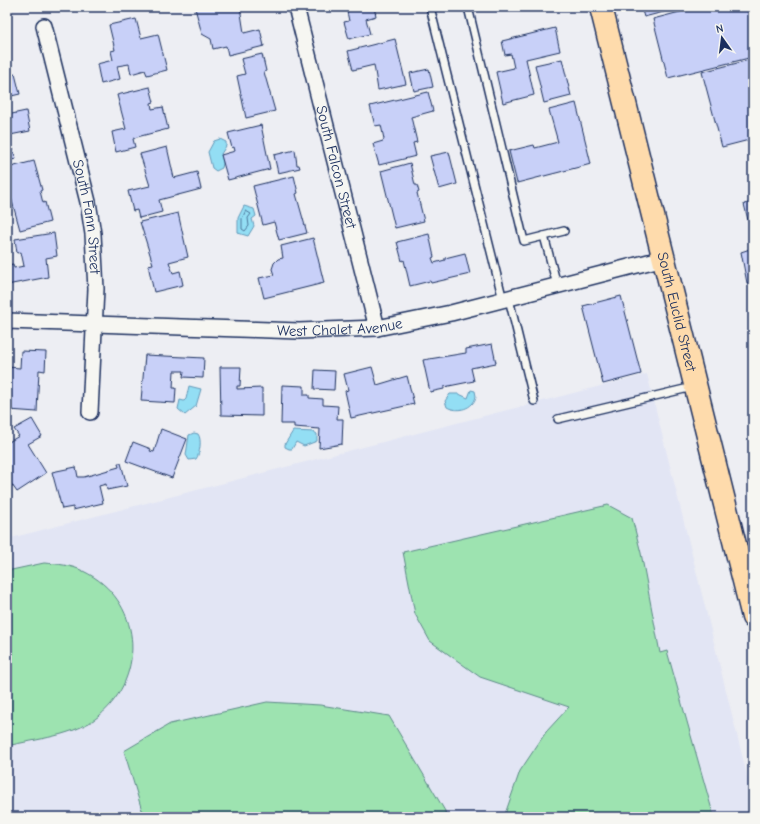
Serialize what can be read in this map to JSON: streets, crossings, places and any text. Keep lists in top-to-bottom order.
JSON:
{
  "streets": {
    "main road": ["South Euclid Street"],
    "street": ["South Falcon Street", "South Fann Street", "West Chalet Avenue"]
  },
  "crossings": [
    ["South Falcon Street", "West Chalet Avenue"],
    ["South Fann Street", "West Chalet Avenue"],
    ["South Euclid Street", "West Chalet Avenue"]
  ],
  "north": "top"
}
